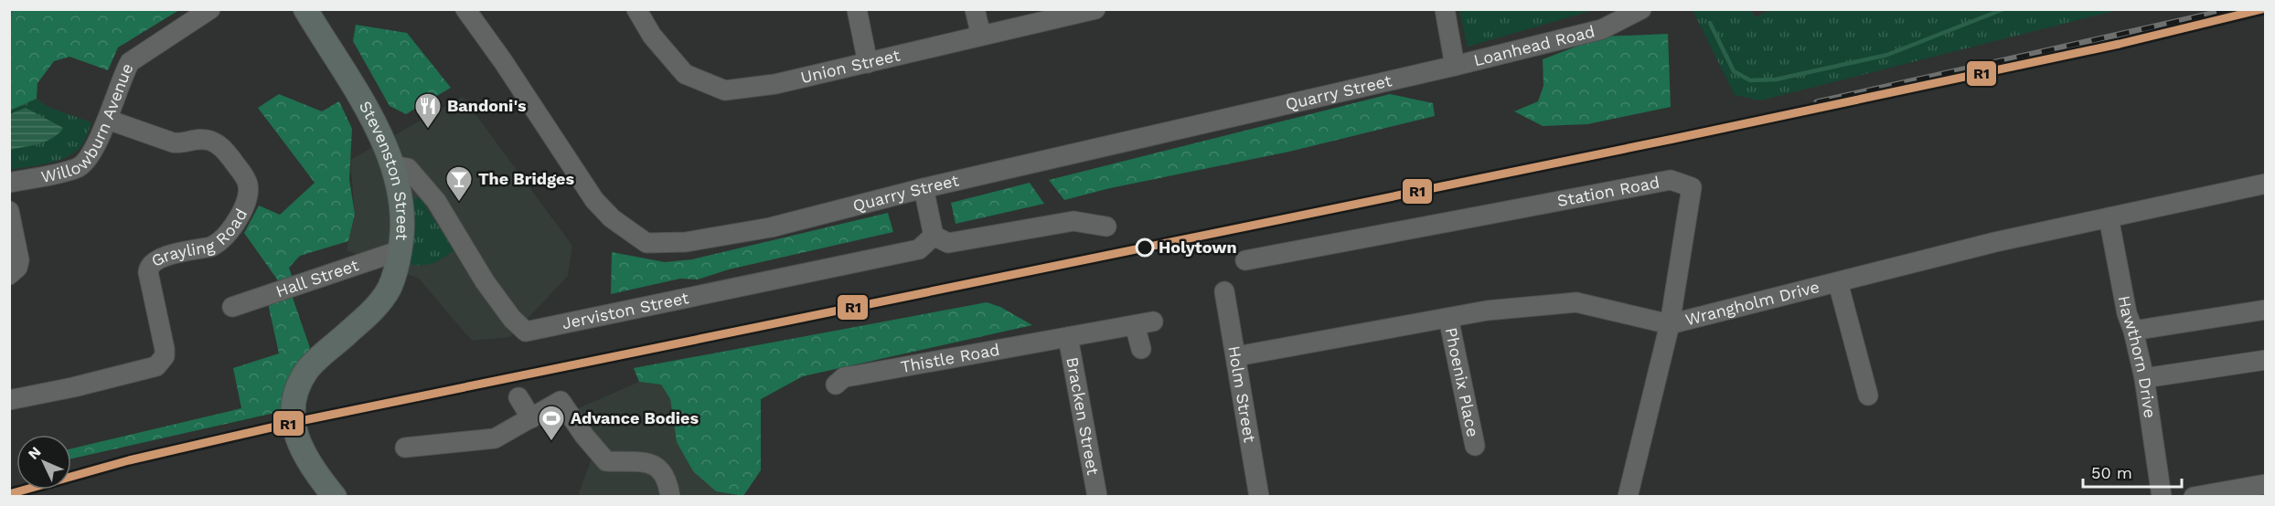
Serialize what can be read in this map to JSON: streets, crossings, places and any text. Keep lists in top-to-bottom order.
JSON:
{
  "streets": {
    "main road": ["Stevenston Street"],
    "street": [
      "Loanhead Road",
      "Union Street",
      "Quarry Street",
      "Willowburn Avenue",
      "Station Road",
      "Grayling Road",
      "Hall Street",
      "Wrangholm Drive",
      "Jerviston Street",
      "Hawthorn Drive",
      "Thistle Road",
      "Phoenix Place",
      "Holm Street",
      "Bracken Street"
    ]
  },
  "crossings": [
    ["Loanhead Road", "Quarry Street"],
    ["Willowburn Avenue", "Grayling Road"],
    ["Stevenston Street", "Hall Street"],
    ["Stevenston Street", "Jerviston Street"],
    ["Station Road", "Wrangholm Drive"],
    ["Wrangholm Drive", "Hawthorn Drive"],
    ["Wrangholm Drive", "Phoenix Place"],
    ["Wrangholm Drive", "Holm Street"],
    ["Thistle Road", "Bracken Street"]
  ],
  "places": {
    "restaurant": ["Bandoni's"],
    "bar": ["The Bridges"],
    "other": ["Holytown"],
    "sports": ["Advance Bodies"]
  },
  "lines": ["transit line R1"],
  "scale_bar": "50 m",
  "north": "top left"
}
